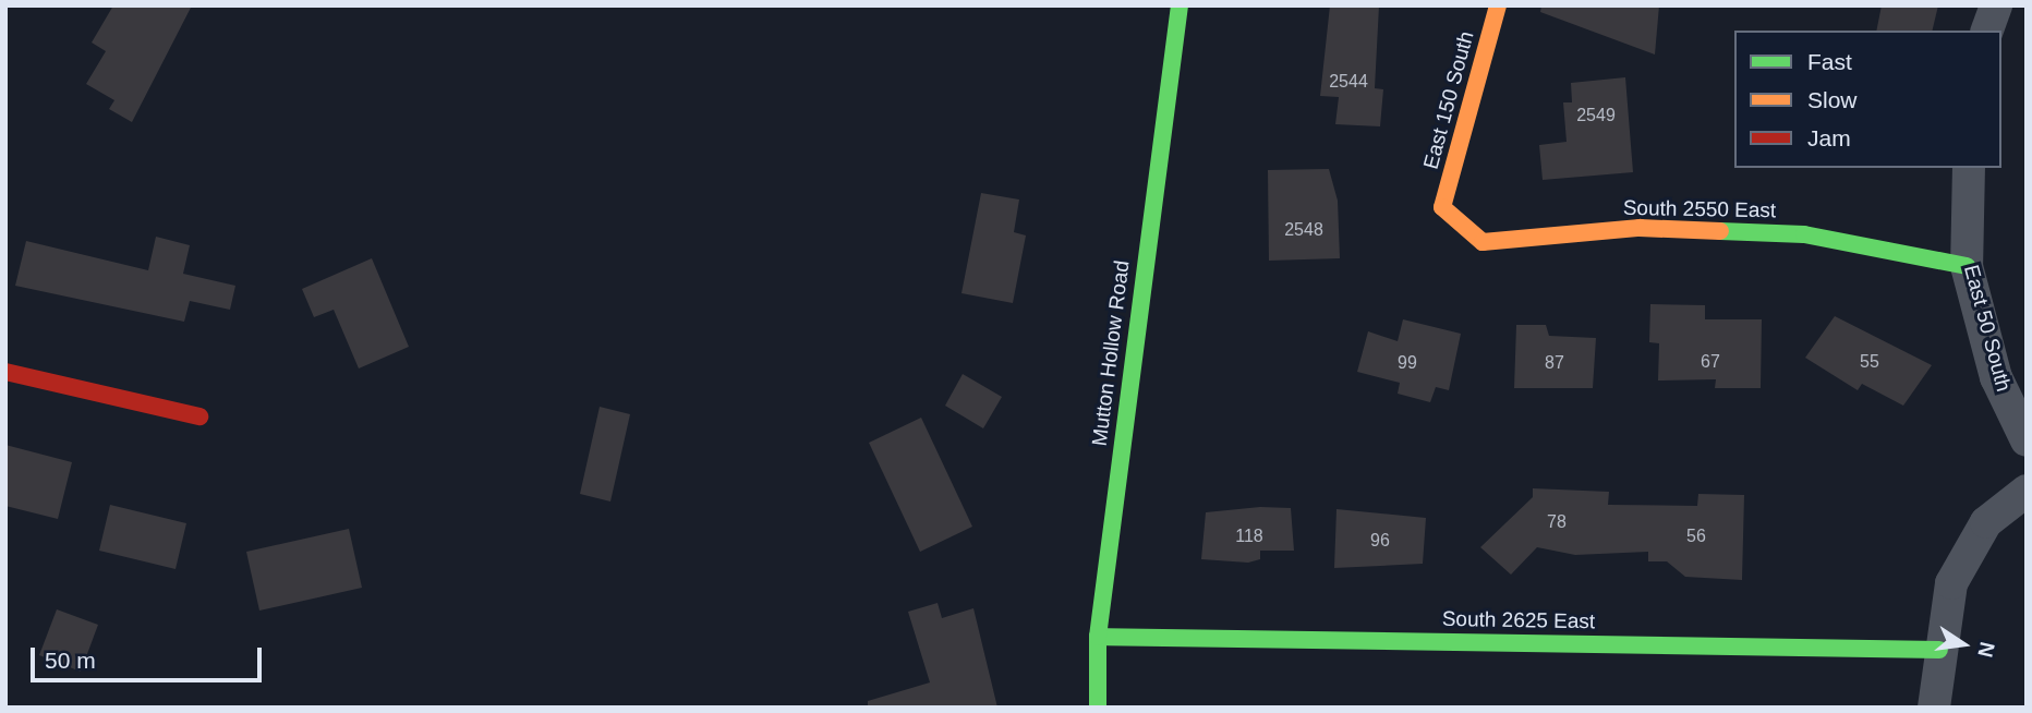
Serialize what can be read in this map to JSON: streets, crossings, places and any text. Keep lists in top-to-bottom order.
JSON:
{
  "streets": {
    "street": [
      "East 150 South",
      "South 2550 East",
      "East 50 South",
      "Mutton Hollow Road",
      "South 2625 East"
    ]
  },
  "crossings": [
    ["East 150 South", "South 2550 East"],
    ["South 2550 East", "East 50 South"],
    ["Mutton Hollow Road", "South 2625 East"]
  ],
  "house_numbers": [
    "2544",
    "2549",
    "2548",
    "67",
    "55",
    "99",
    "87",
    "78",
    "118",
    "56",
    "96"
  ],
  "legend": ["Fast", "Slow", "Jam"],
  "scale_bar": "50 m",
  "north": "right"
}
